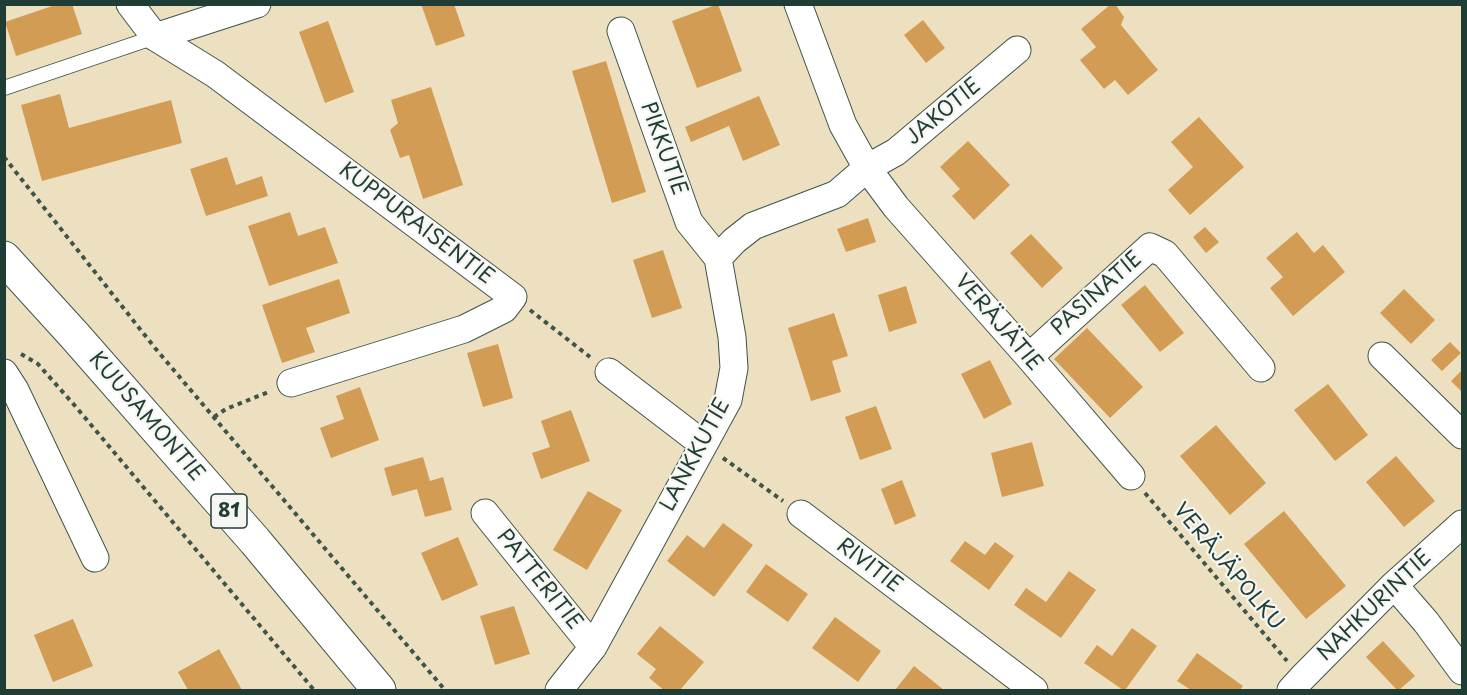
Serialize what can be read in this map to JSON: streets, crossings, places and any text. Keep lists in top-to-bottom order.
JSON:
{
  "streets": {
    "main road": ["KUUSAMONTIE", "81"],
    "street": [
      "JAKOTIE",
      "PIKKUTIE",
      "KUPPURAISENTIE",
      "PASINATIE",
      "VERÄJÄTIE",
      "LANKKUTIE",
      "RIVITIE",
      "PATTERITIE",
      "NAHKURINTIE"
    ],
    "path": ["VERÄJÄPOLKU"]
  },
  "crossings": [
    ["JAKOTIE", "VERÄJÄTIE"],
    ["PIKKUTIE", "LANKKUTIE"],
    ["PASINATIE", "VERÄJÄTIE"],
    ["VERÄJÄTIE", "VERÄJÄPOLKU"],
    ["LANKKUTIE", "PATTERITIE"],
    ["VERÄJÄPOLKU", "NAHKURINTIE"]
  ]
}
